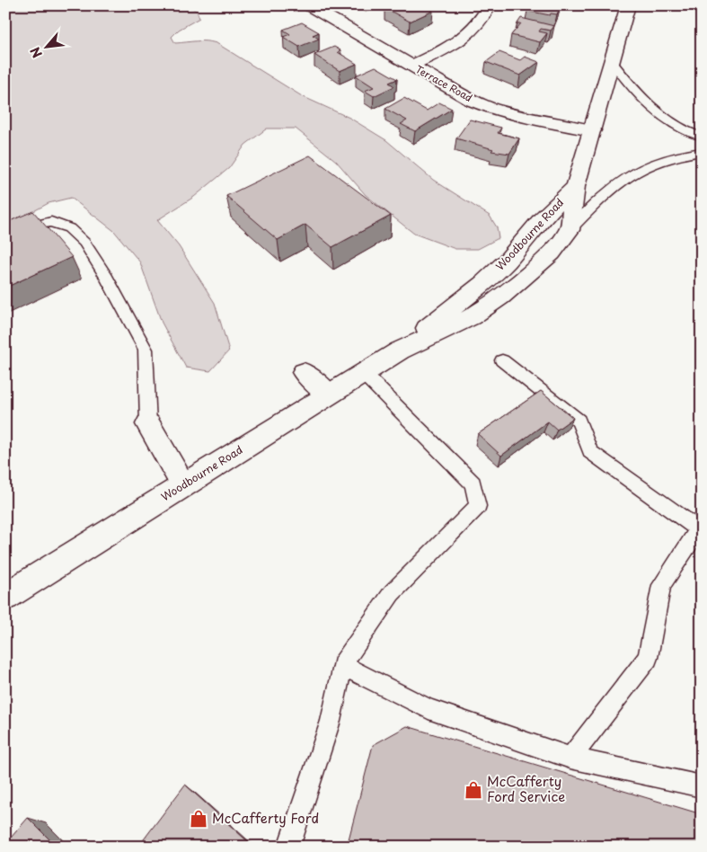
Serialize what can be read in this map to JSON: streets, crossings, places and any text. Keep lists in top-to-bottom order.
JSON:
{
  "streets": {
    "main road": ["Terrace Road", "Woodbourne Road"]
  },
  "crossings": [
    ["Terrace Road", "Woodbourne Road"]
  ],
  "places": {
    "shop": ["McCafferty Ford Service", "McCafferty Ford"]
  },
  "north": "bottom left"
}
